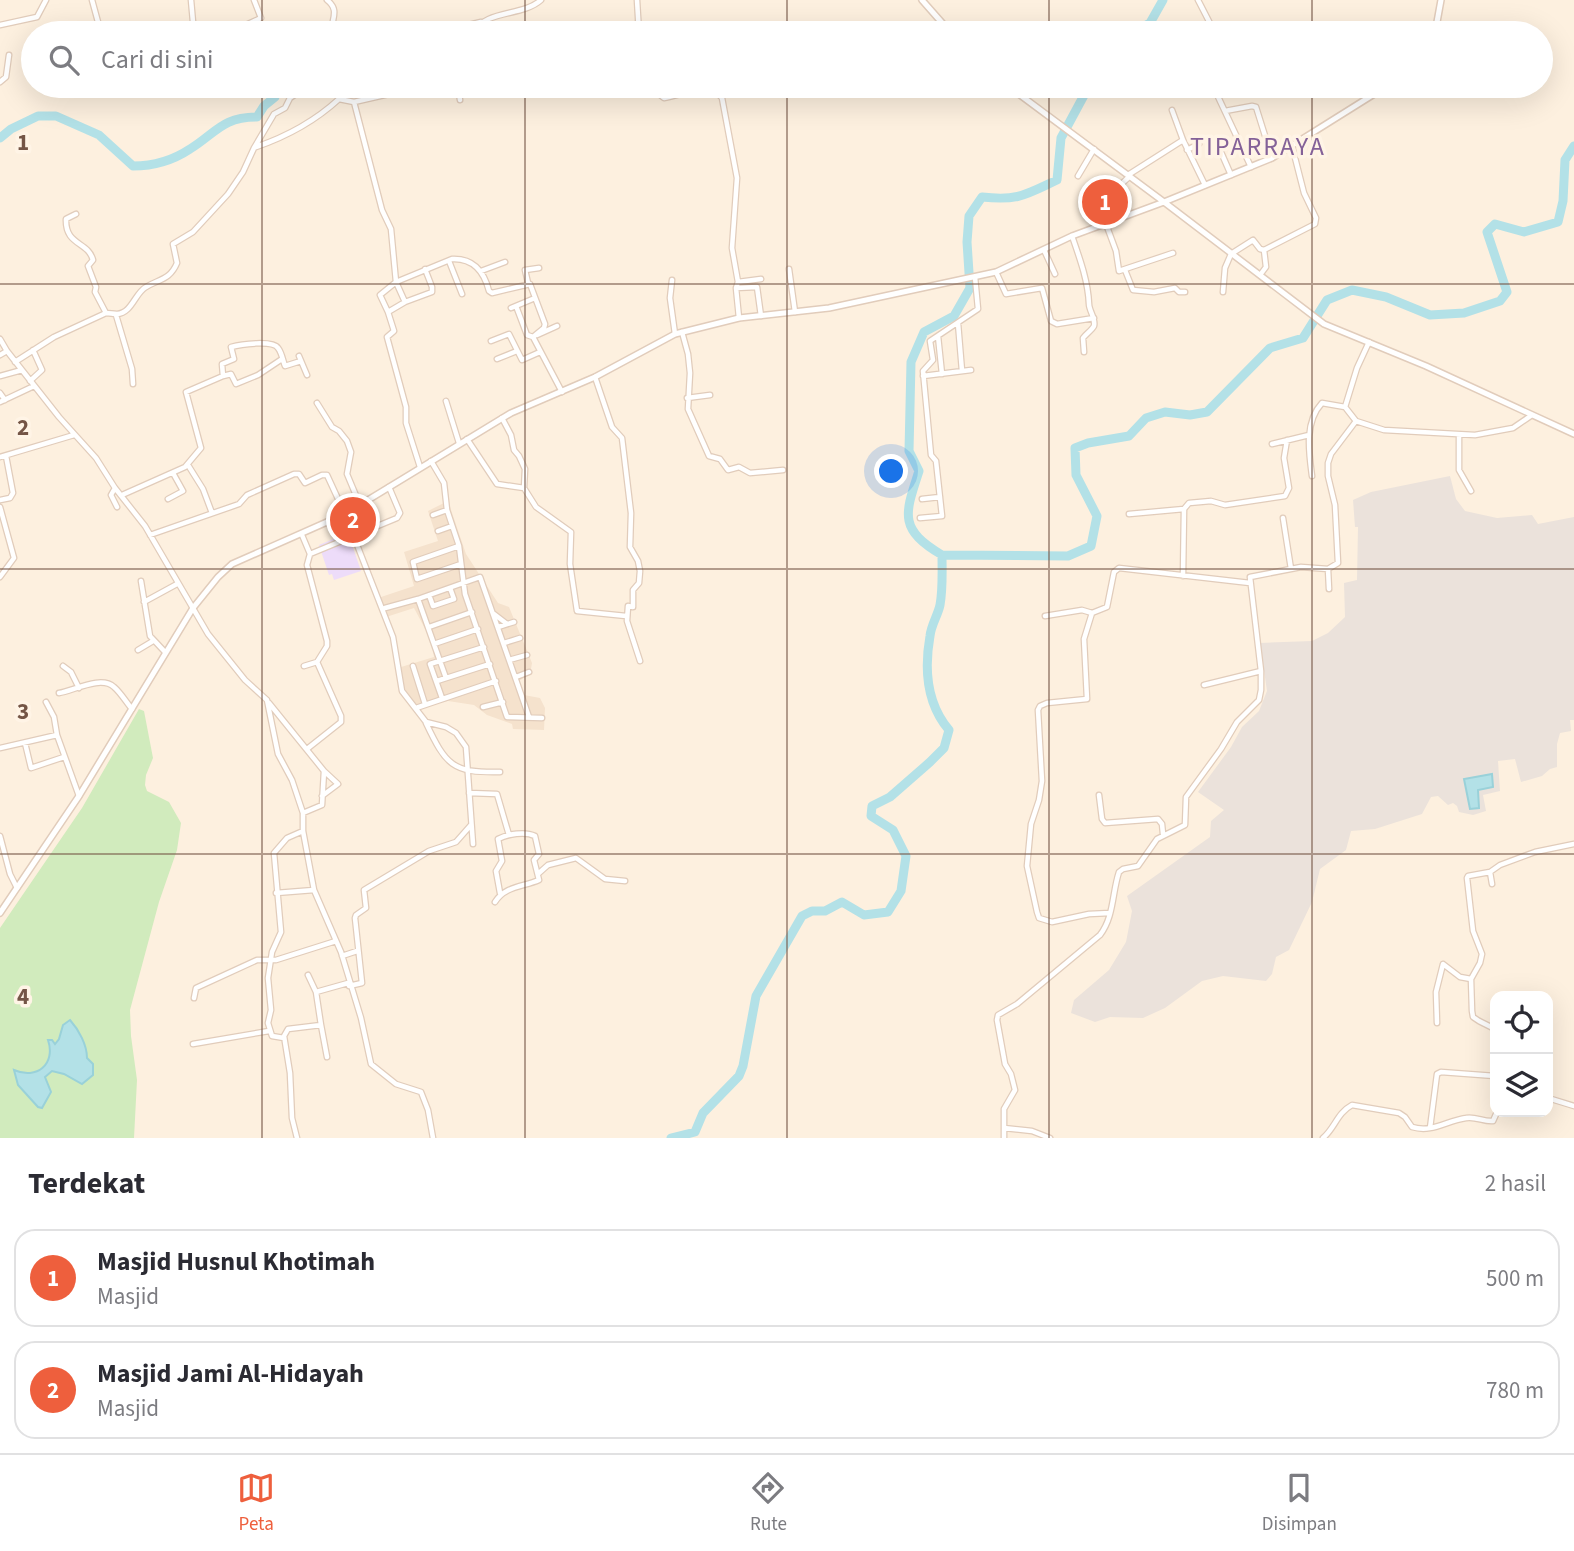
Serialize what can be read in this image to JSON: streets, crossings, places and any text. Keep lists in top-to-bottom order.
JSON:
{
  "districts": ["TIPARRAYA"],
  "page": {
    "search": "Cari di sini",
    "pins": ["1", "2"],
    "heading": ["Terdekat", "2 hasil"],
    "list": [
      {
        "mark": "1",
        "name": "Masjid Husnul Khotimah",
        "note": "Masjid",
        "value": "500 m"
      },
      {
        "mark": "2",
        "name": "Masjid Jami Al-Hidayah",
        "note": "Masjid",
        "value": "780 m"
      }
    ],
    "nav": ["Peta", "Rute", "Disimpan"]
  },
  "grid": {
    "rows": [
      "1",
      "2",
      "3",
      "4"
    ]
  }
}
